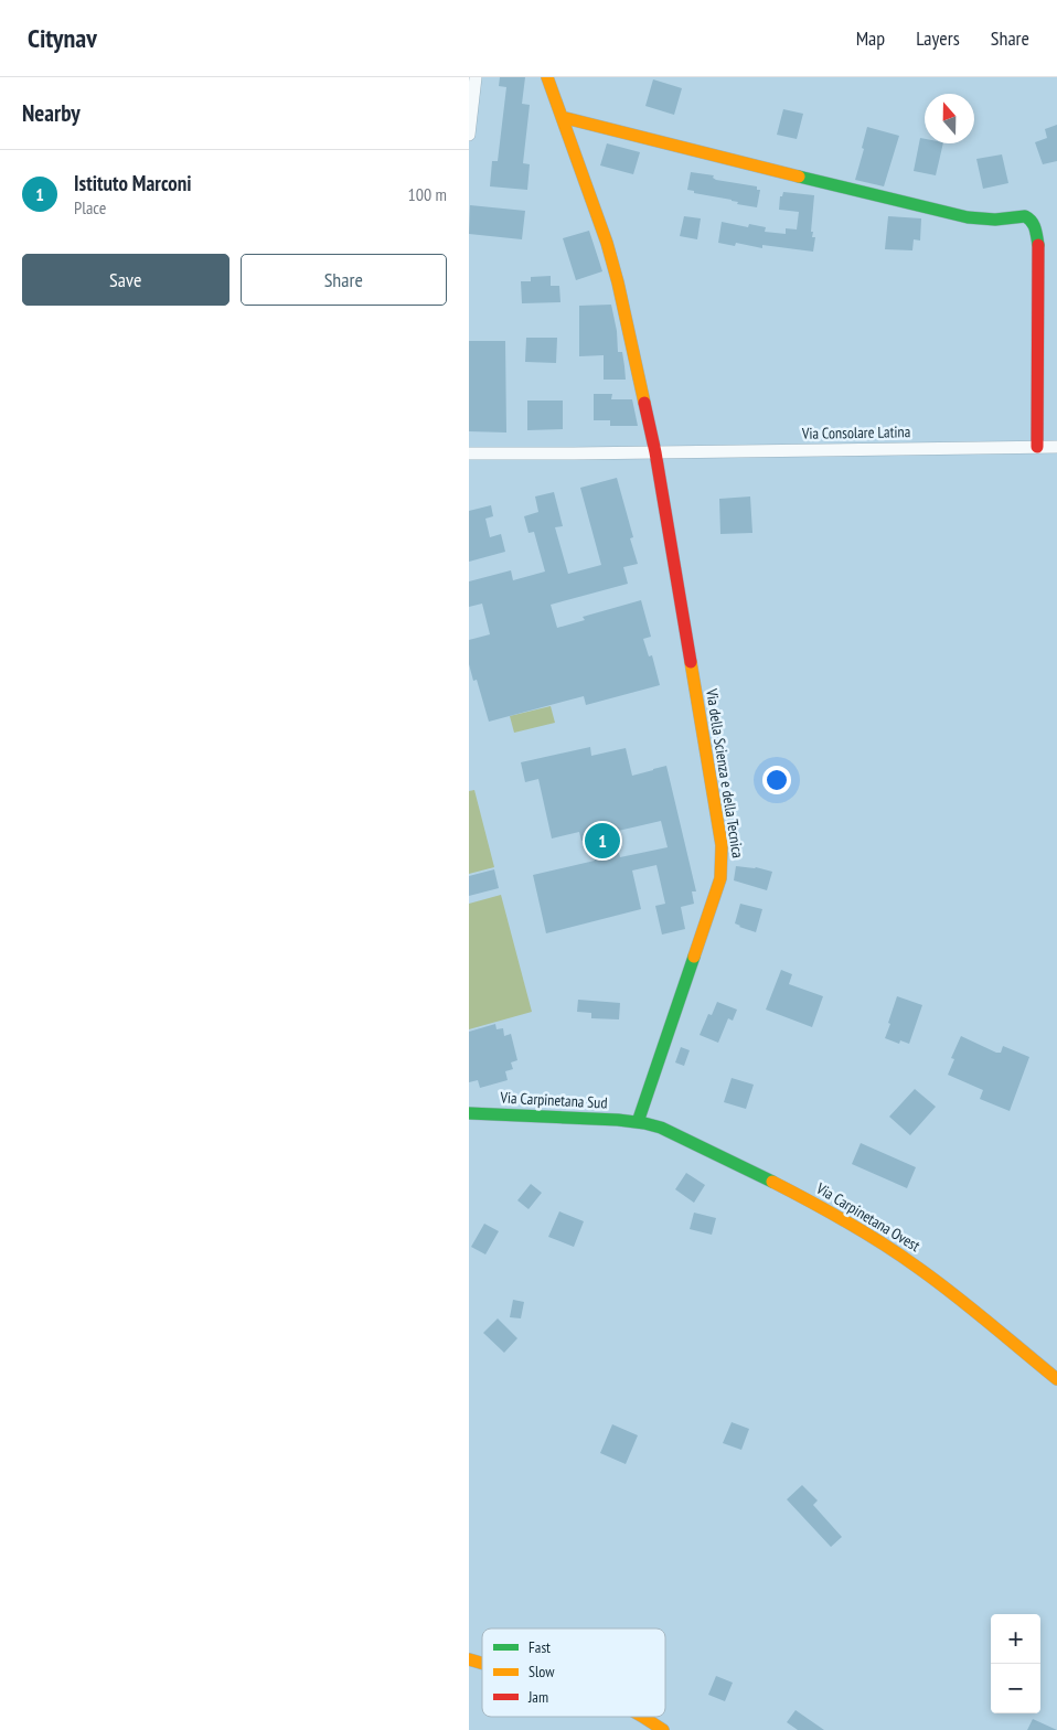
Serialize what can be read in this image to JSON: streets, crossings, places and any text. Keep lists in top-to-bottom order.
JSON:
{
  "streets": {
    "street": [
      "Via Consolare Latina",
      "Via della Scienza e della Tecnica",
      "Via Carpinetana Sud",
      "Via Carpinetana Ovest"
    ]
  },
  "crossings": [
    ["Via Consolare Latina", "Via della Scienza e della Tecnica"],
    ["Via della Scienza e della Tecnica", "Via Carpinetana Sud"],
    ["Via della Scienza e della Tecnica", "Via Carpinetana Ovest"],
    ["Via Carpinetana Sud", "Via Carpinetana Ovest"]
  ],
  "legend": ["Fast", "Slow", "Jam"],
  "north": "top",
  "page": {
    "header": "Citynav",
    "nav": ["Map", "Layers", "Share"],
    "heading": "Nearby",
    "list": [
      {
        "mark": "1",
        "name": "Istituto Marconi",
        "note": "Place",
        "value": "100 m"
      }
    ],
    "buttons": ["Save", "Share"],
    "pins": "1",
    "map_buttons": ["+", "−"]
  }
}
